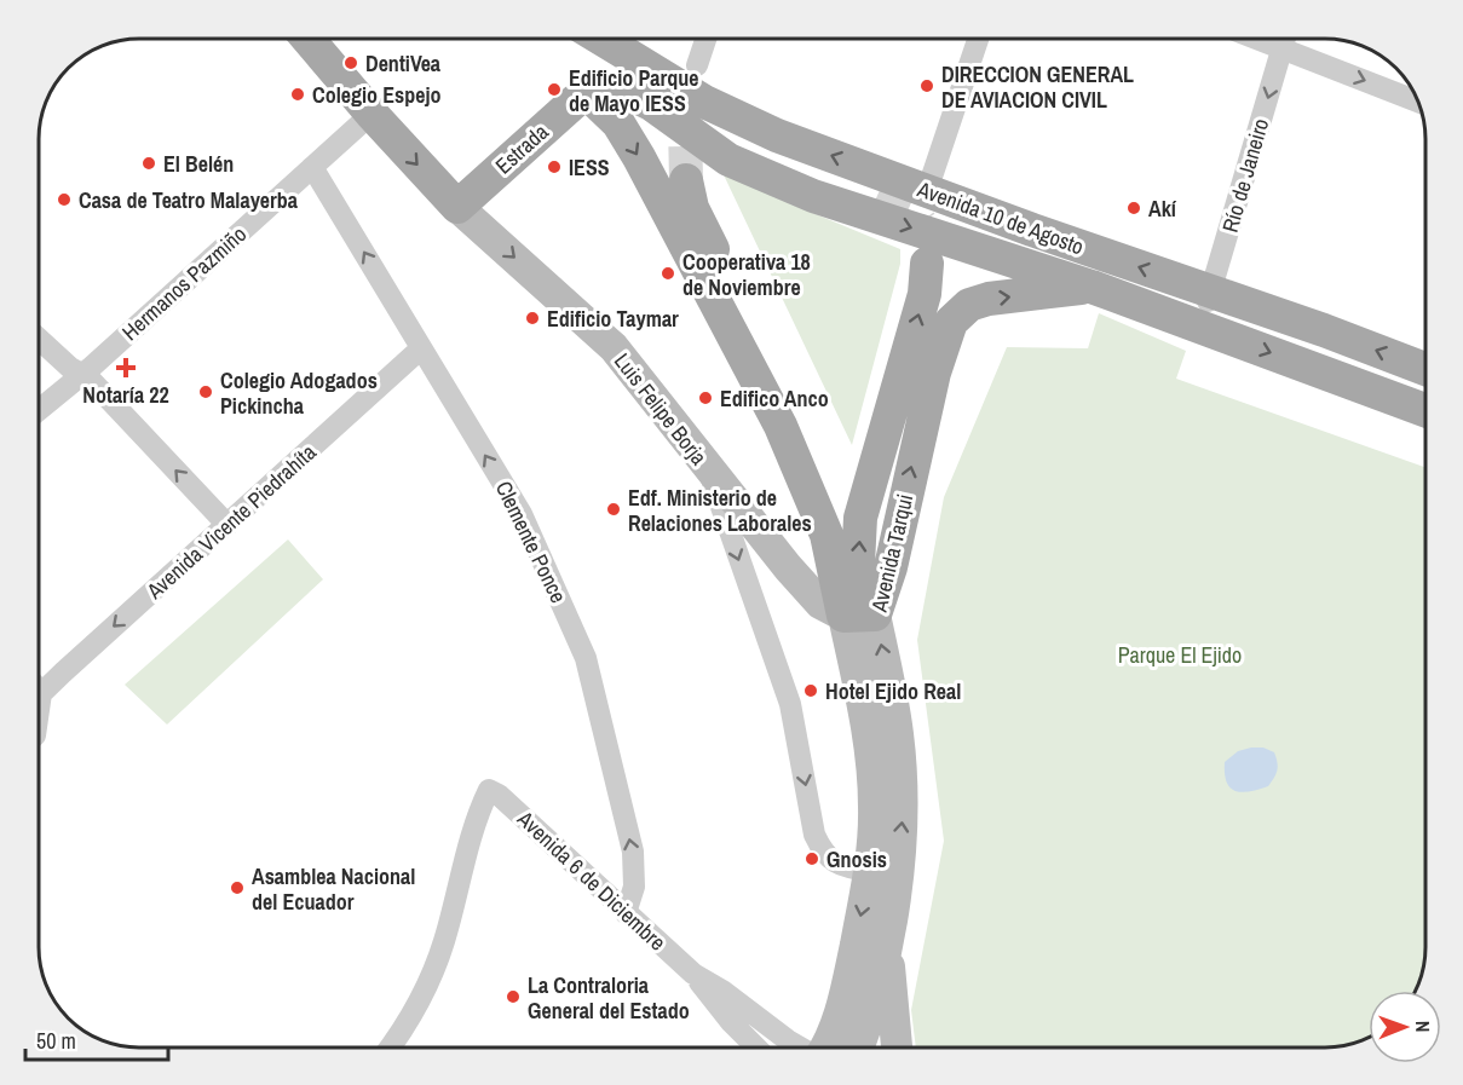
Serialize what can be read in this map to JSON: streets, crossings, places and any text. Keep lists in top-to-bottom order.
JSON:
{
  "streets": {
    "main road": [
      "Estrada",
      "Avenida 10 de Agosto",
      "Luis Felipe Borja",
      "Avenida Tarqui"
    ],
    "street": [
      "Río de Janeiro",
      "Hermanos Pazmiño",
      "Avenida Vicente Piedrahíta",
      "Clemente Ponce",
      "Avenida 6 de Diciembre"
    ]
  },
  "crossings": [
    ["Estrada", "Avenida 10 de Agosto"],
    ["Estrada", "Luis Felipe Borja"],
    ["Estrada", "Avenida Tarqui"],
    ["Río de Janeiro", "Avenida 10 de Agosto"],
    ["Avenida 10 de Agosto", "Avenida Tarqui"],
    ["Hermanos Pazmiño", "Luis Felipe Borja"],
    ["Hermanos Pazmiño", "Clemente Ponce"],
    ["Luis Felipe Borja", "Avenida Tarqui"],
    ["Avenida Vicente Piedrahíta", "Clemente Ponce"],
    ["Clemente Ponce", "Avenida 6 de Diciembre"]
  ],
  "one_way": ["Río de Janeiro", "Avenida Vicente Piedrahíta", "Clemente Ponce"],
  "parks": ["Parque El Ejido"],
  "places": {
    "other": [
      "DentiVea",
      "DIRECCION GENERAL DE AVIACION CIVIL",
      "Edificio Parque de Mayo IESS",
      "Colegio Espejo",
      "El Belén",
      "IESS",
      "Casa de Teatro Malayerba",
      "Akí",
      "Cooperativa 18 de Noviembre",
      "Edificio Taymar",
      "Colegio Adogados Pickincha",
      "Edifico Anco",
      "Edf. Ministerio de Relaciones Laborales",
      "Hotel Ejido Real",
      "Gnosis",
      "Asamblea Nacional del Ecuador",
      "La Contraloria General del Estado"
    ],
    "health": ["Notaría 22"]
  },
  "scale_bar": "50 m",
  "north": "right"
}
